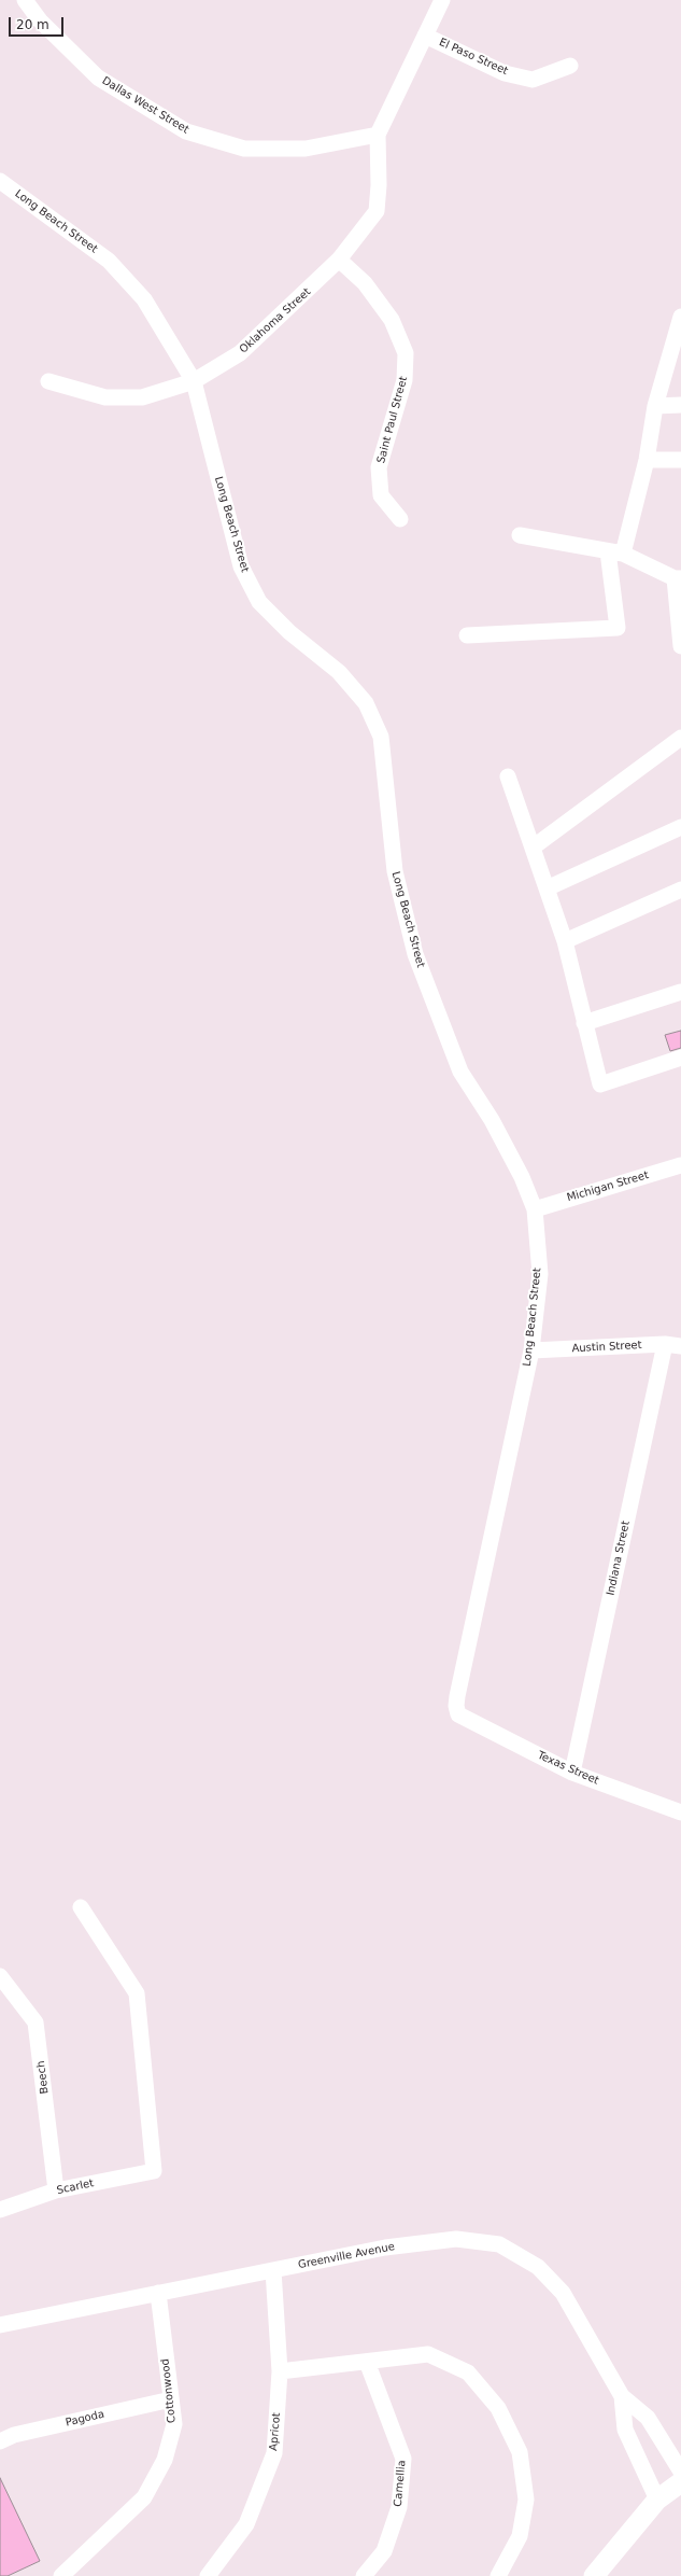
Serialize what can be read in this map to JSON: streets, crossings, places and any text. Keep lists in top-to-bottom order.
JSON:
{
  "streets": {
    "street": [
      "El Paso Street",
      "Dallas West Street",
      "Long Beach Street",
      "Oklahoma Street",
      "Saint Paul Street",
      "Michigan Street",
      "Austin Street",
      "Indiana Street",
      "Texas Street",
      "Beech",
      "Scarlet",
      "Greenville Avenue",
      "Cottonwood",
      "Pagoda",
      "Apricot",
      "Camellia"
    ]
  },
  "crossings": [
    ["Dallas West Street", "Oklahoma Street"],
    ["Long Beach Street", "Oklahoma Street"],
    ["Long Beach Street", "Michigan Street"],
    ["Long Beach Street", "Austin Street"],
    ["Long Beach Street", "Texas Street"],
    ["Oklahoma Street", "Saint Paul Street"],
    ["Austin Street", "Indiana Street"],
    ["Indiana Street", "Texas Street"],
    ["Beech", "Scarlet"],
    ["Greenville Avenue", "Cottonwood"],
    ["Greenville Avenue", "Apricot"],
    ["Cottonwood", "Pagoda"]
  ],
  "scale_bar": "20 m"
}
